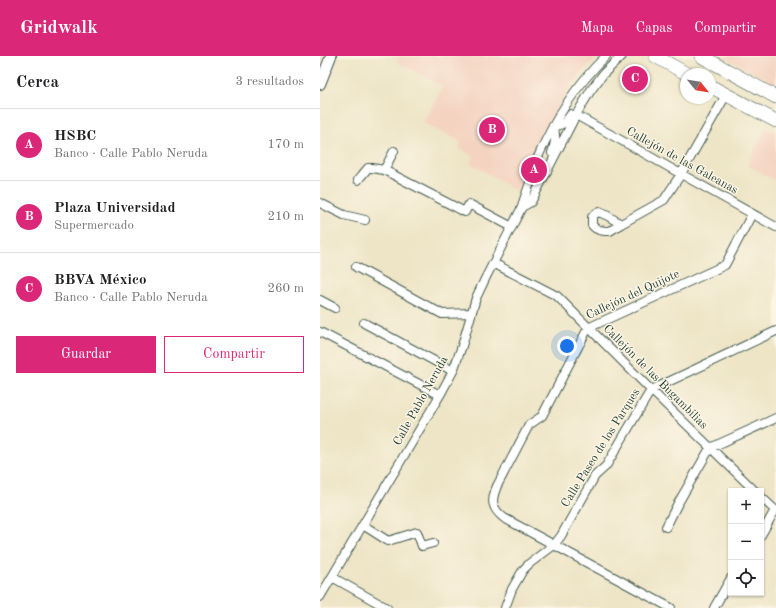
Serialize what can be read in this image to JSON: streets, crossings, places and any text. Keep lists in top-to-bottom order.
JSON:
{
  "streets": {
    "street": [
      "Callejón de las Galeanas",
      "Callejón del Quijote",
      "Callejón de las Bugambilias",
      "Calle Pablo Neruda",
      "Calle Paseo de los Parques"
    ]
  },
  "crossings": [
    ["Callejón de las Galeanas", "Callejón del Quijote"],
    ["Callejón de las Galeanas", "Calle Pablo Neruda"],
    ["Callejón del Quijote", "Callejón de las Bugambilias"],
    ["Callejón del Quijote", "Calle Paseo de los Parques"],
    ["Callejón de las Bugambilias", "Calle Pablo Neruda"],
    ["Callejón de las Bugambilias", "Calle Paseo de los Parques"]
  ],
  "north": "bottom right",
  "page": {
    "header": "Gridwalk",
    "nav": ["Mapa", "Capas", "Compartir"],
    "heading": ["Cerca", "3 resultados"],
    "pins": ["C", "B", "A"],
    "list": [
      {
        "mark": "A",
        "name": "HSBC",
        "note": "Banco · Calle Pablo Neruda",
        "value": "170 m"
      },
      {
        "mark": "B",
        "name": "Plaza Universidad",
        "note": "Supermercado",
        "value": "210 m"
      },
      {
        "mark": "C",
        "name": "BBVA México",
        "note": "Banco · Calle Pablo Neruda",
        "value": "260 m"
      }
    ],
    "buttons": ["Guardar", "Compartir"],
    "map_buttons": ["+", "−"]
  }
}
